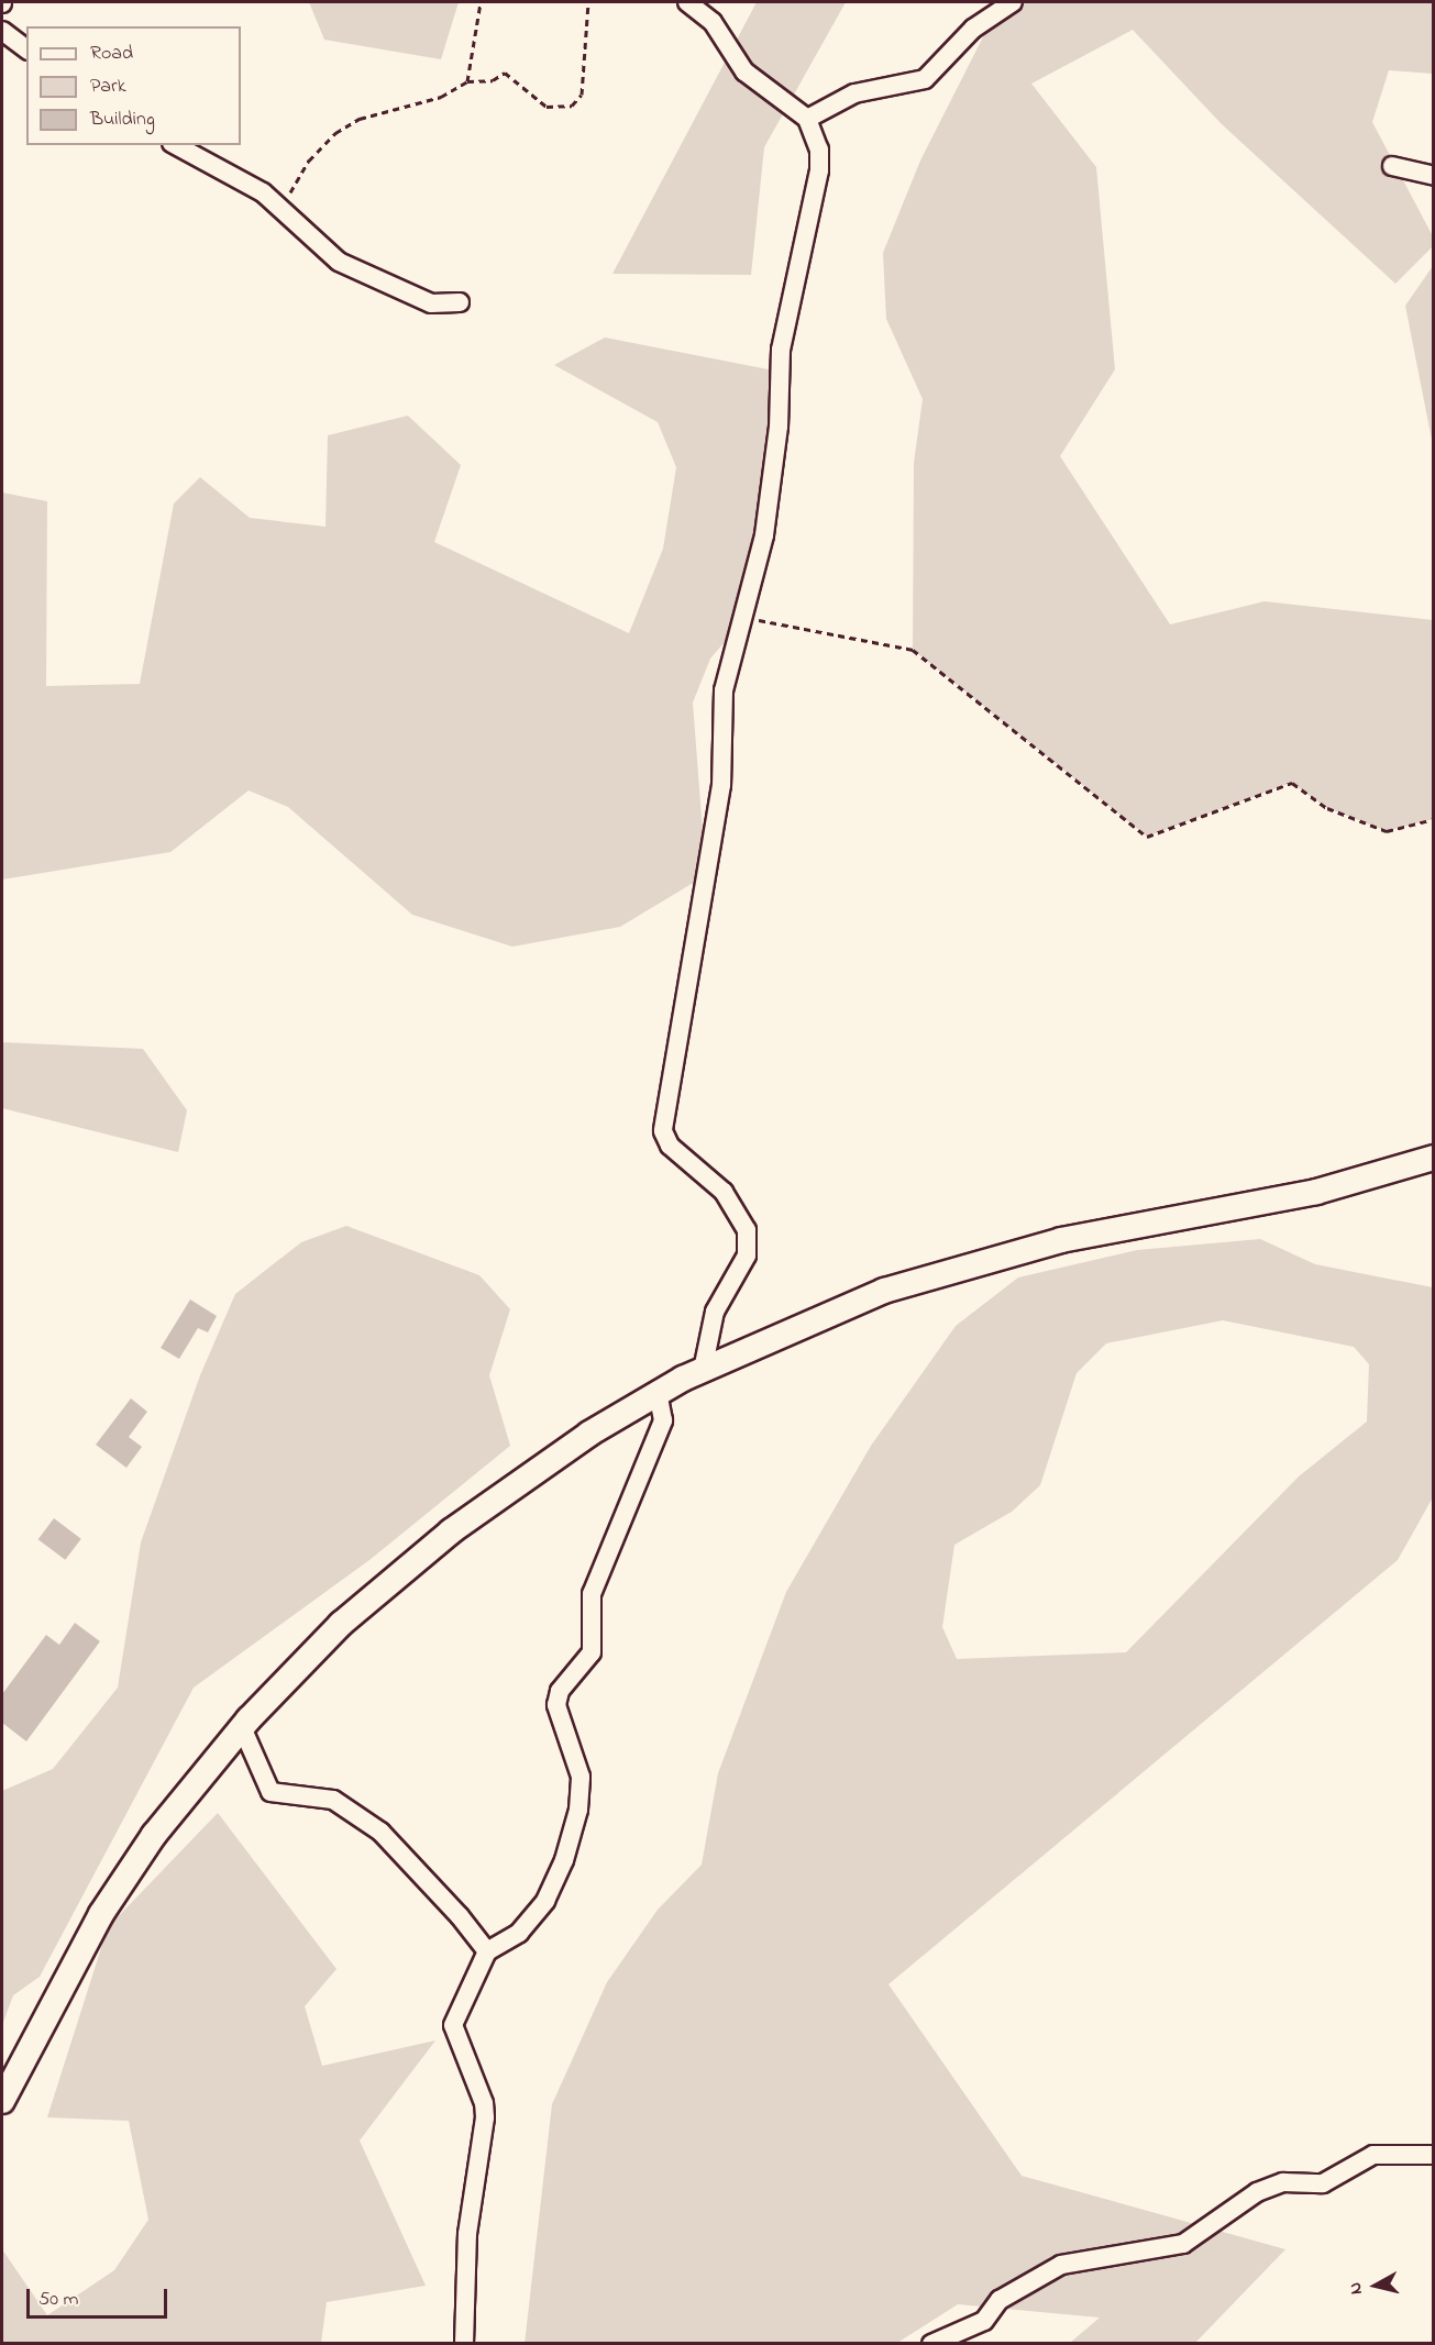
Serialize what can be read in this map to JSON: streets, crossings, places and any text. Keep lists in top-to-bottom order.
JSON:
{
  "legend": ["Road", "Park", "Building"],
  "scale_bar": "50 m",
  "north": "left"
}
